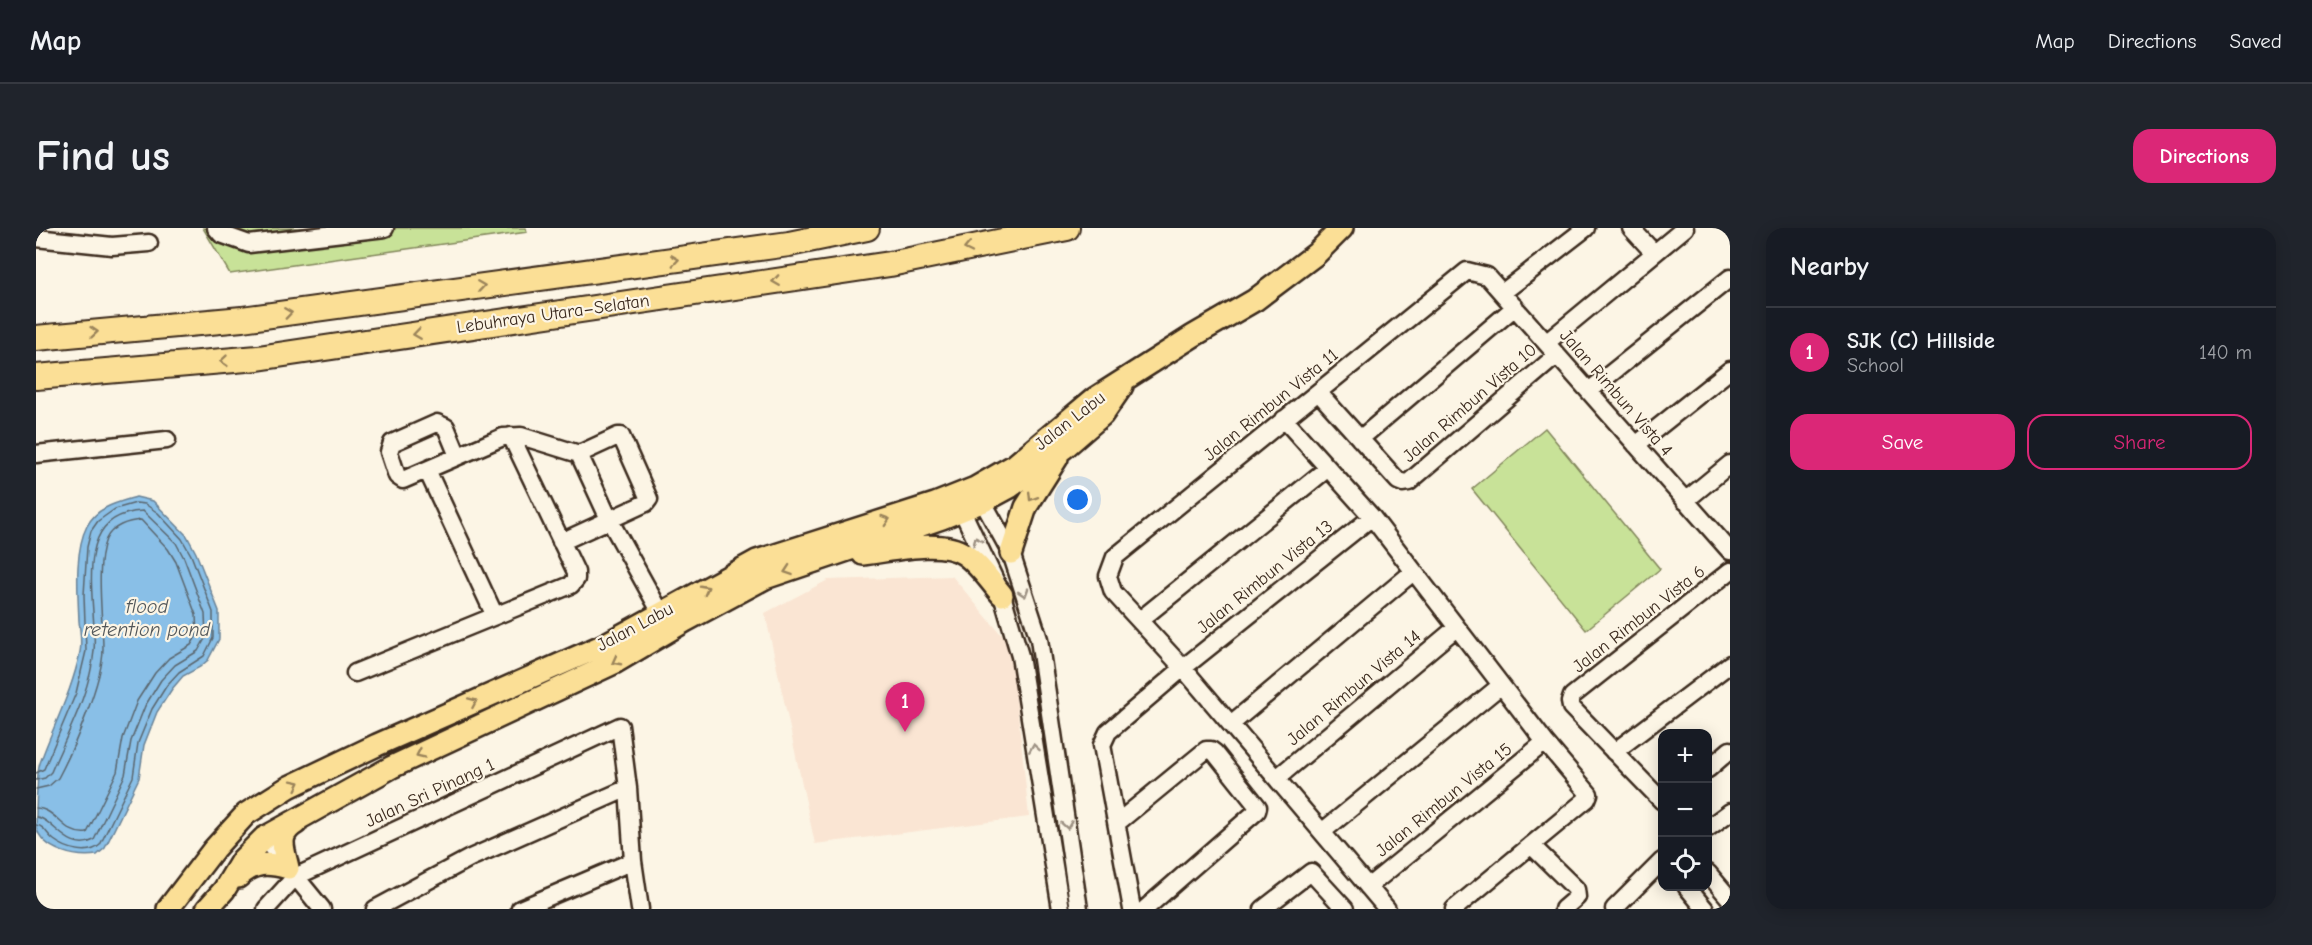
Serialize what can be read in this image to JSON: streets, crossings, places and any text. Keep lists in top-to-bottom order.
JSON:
{
  "streets": {
    "highway": ["Lebuhraya Utara–Selatan"],
    "main road": ["Jalan Labu"],
    "street": [
      "Jalan Rimbun Vista 4",
      "Jalan Rimbun Vista 10",
      "Jalan Rimbun Vista 11",
      "Jalan Rimbun Vista 13",
      "Jalan Rimbun Vista 6",
      "Jalan Rimbun Vista 14",
      "Jalan Sri Pinang 1",
      "Jalan Rimbun Vista 15"
    ]
  },
  "crossings": [
    ["Jalan Rimbun Vista 4", "Jalan Rimbun Vista 10"],
    ["Jalan Rimbun Vista 4", "Jalan Rimbun Vista 11"]
  ],
  "water": ["flood retention pond"],
  "page": {
    "header": "Map",
    "nav": ["Map", "Directions", "Saved"],
    "buttons": [
      "Directions",
      ["Save", "Share"]
    ],
    "title": "Find us",
    "heading": "Nearby",
    "list": [
      {
        "mark": "1",
        "name": "SJK (C) Hillside",
        "note": "School",
        "value": "140 m"
      }
    ],
    "pins": "1",
    "map_buttons": ["+", "−"]
  }
}
